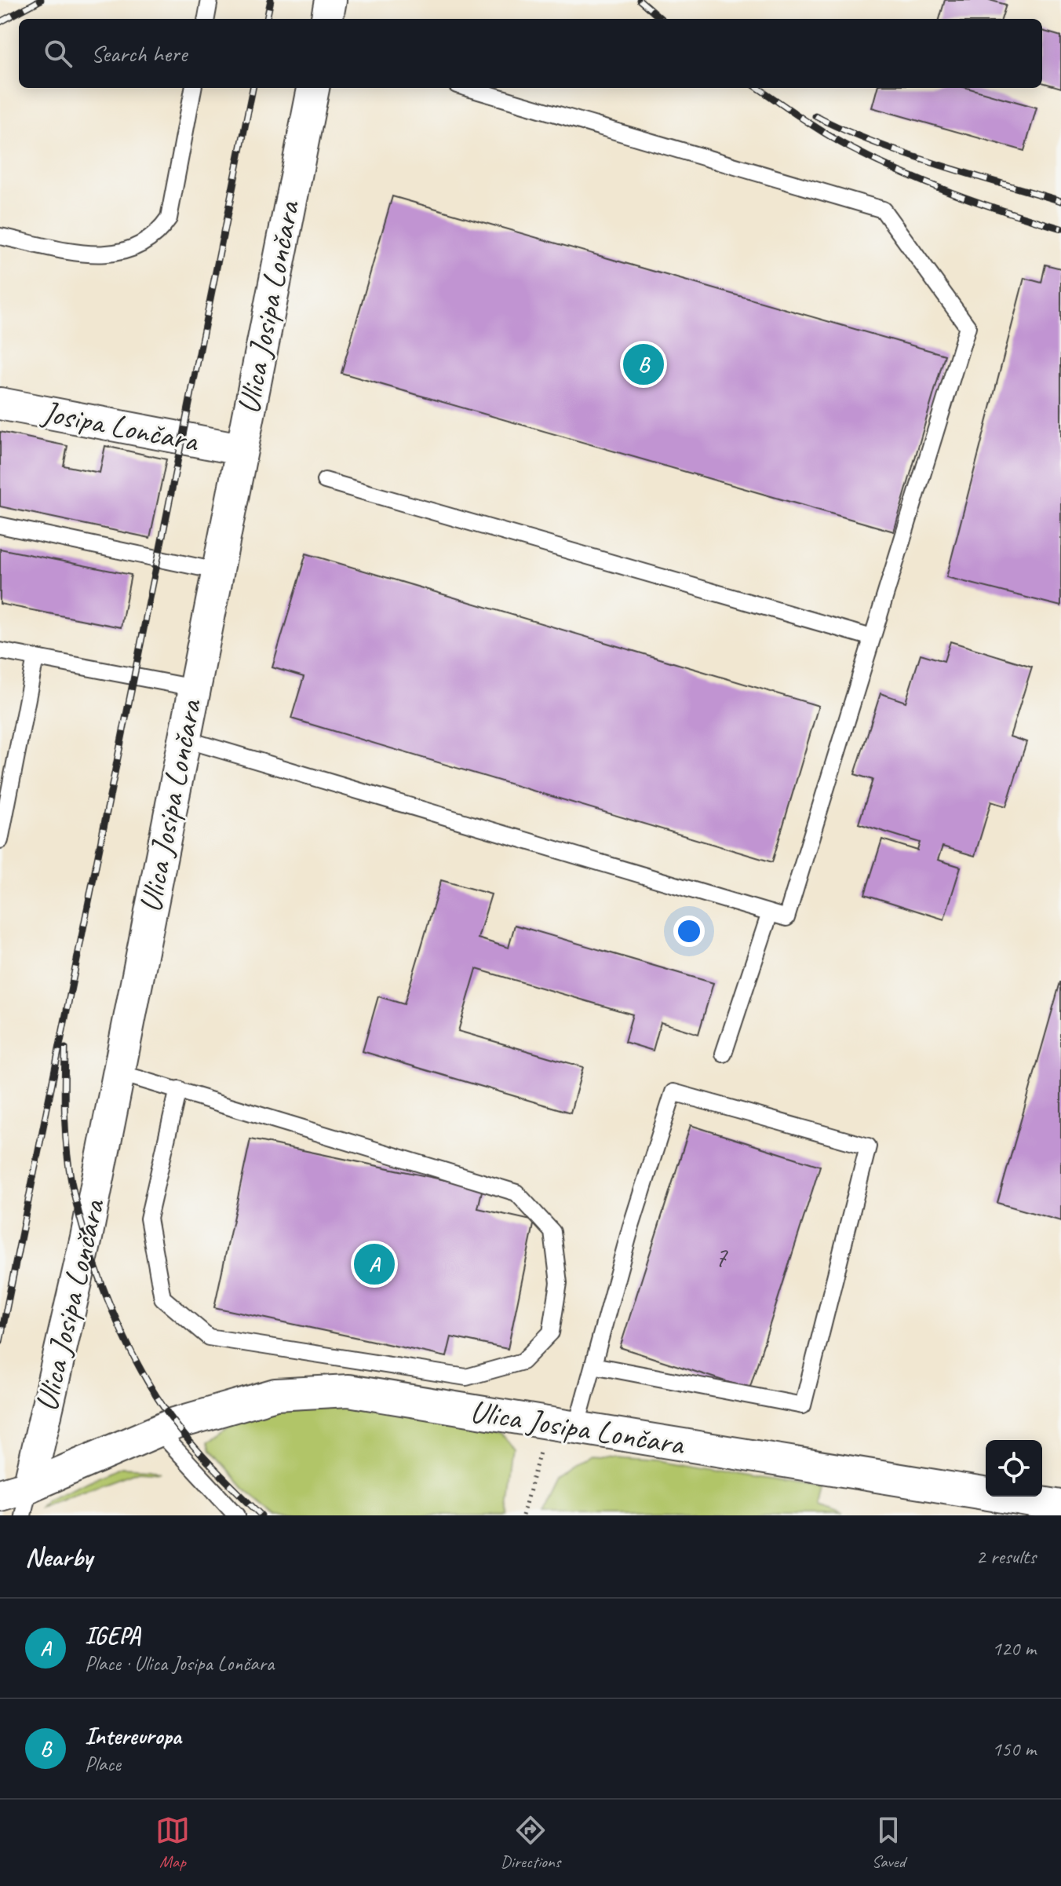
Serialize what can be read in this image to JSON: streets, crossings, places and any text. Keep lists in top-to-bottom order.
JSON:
{
  "streets": {
    "street": ["Ulica Josipa Lončara", "Josipa Lončara"]
  },
  "crossings": [
    ["Ulica Josipa Lončara", "Josipa Lončara"]
  ],
  "house_numbers": ["7"],
  "page": {
    "search": "Search here",
    "pins": ["B", "A"],
    "heading": ["Nearby", "2 results"],
    "list": [
      {
        "mark": "A",
        "name": "IGEPA",
        "note": "Place · Ulica Josipa Lončara",
        "value": "120 m"
      },
      {
        "mark": "B",
        "name": "Intereuropa",
        "note": "Place",
        "value": "150 m"
      }
    ],
    "nav": ["Map", "Directions", "Saved"]
  }
}
